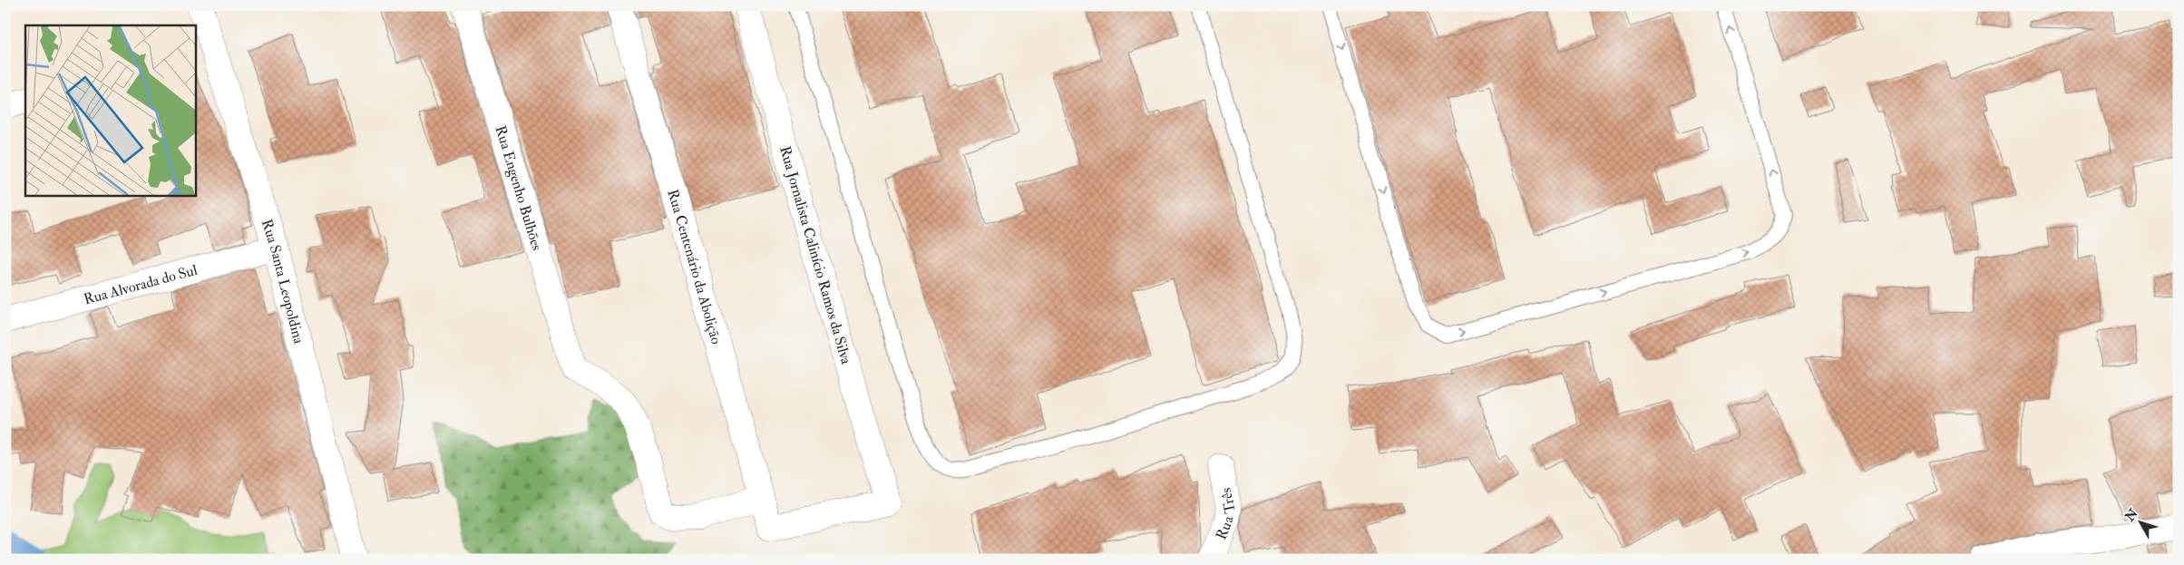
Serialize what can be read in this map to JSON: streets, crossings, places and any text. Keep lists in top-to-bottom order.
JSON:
{
  "streets": {
    "street": [
      "Rua Engenho Bulhões",
      "Rua Jornalista Calinício Ramos da Silva",
      "Rua Centenário da Abolição",
      "Rua Santa Leopoldina",
      "Rua Alvorada do Sul",
      "Rua Três"
    ]
  },
  "crossings": [
    ["Rua Engenho Bulhões", "Rua Centenário da Abolição"],
    ["Rua Jornalista Calinício Ramos da Silva", "Rua Centenário da Abolição"],
    ["Rua Santa Leopoldina", "Rua Alvorada do Sul"]
  ],
  "north": "top left"
}
